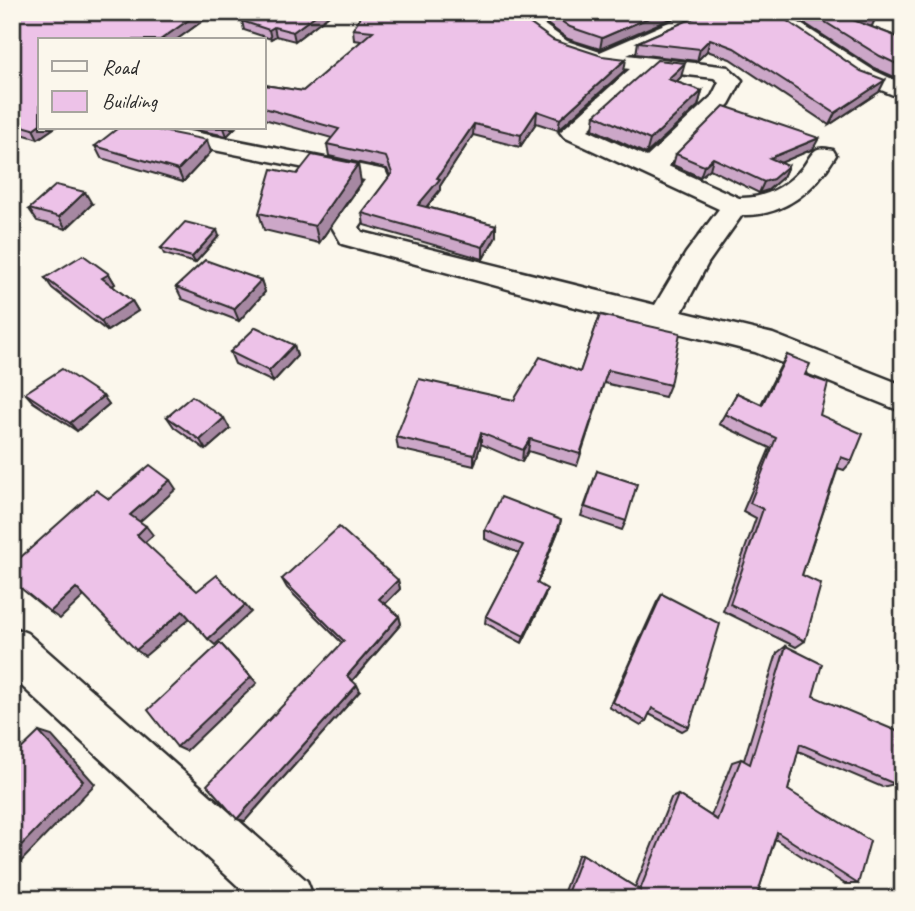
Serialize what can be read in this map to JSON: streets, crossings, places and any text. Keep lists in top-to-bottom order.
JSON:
{
  "legend": ["Road", "Building"]
}
